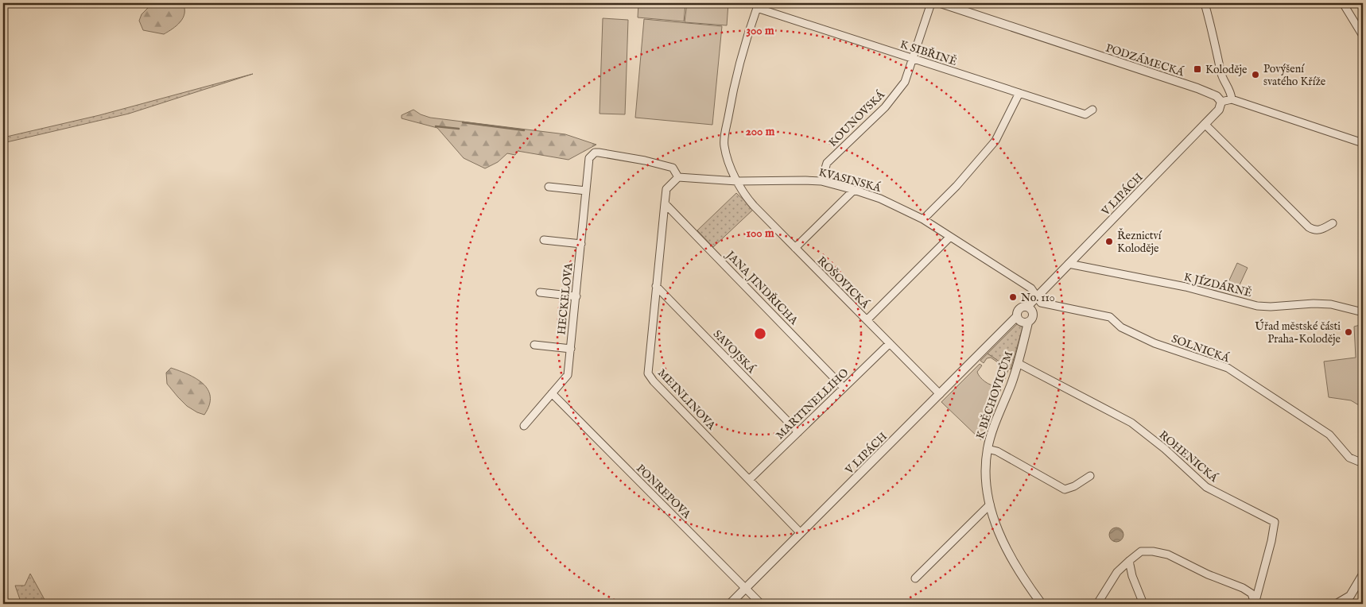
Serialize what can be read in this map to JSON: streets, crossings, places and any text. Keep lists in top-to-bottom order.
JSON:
{
  "streets": {
    "street": [
      "K SIBŘINĚ",
      "PODZÁMECKÁ",
      "KOUNOVSKÁ",
      "KVASINSKÁ",
      "V LIPÁCH",
      "ROŠOVICKÁ",
      "K JÍZDÁRNĚ",
      "JANA JINDŘICHA",
      "HECKELOVA",
      "SOLNICKÁ",
      "SAVOJSKÁ",
      "K BĚCHOVICŮM",
      "MEINLINOVA",
      "MARTINELLIHO",
      "ROHENICKÁ",
      "PONREPOVA"
    ]
  },
  "crossings": [
    ["K SIBŘINĚ", "KOUNOVSKÁ"],
    ["K SIBŘINĚ", "ROŠOVICKÁ"],
    ["PODZÁMECKÁ", "V LIPÁCH"],
    ["KOUNOVSKÁ", "KVASINSKÁ"],
    ["KVASINSKÁ", "V LIPÁCH"],
    ["KVASINSKÁ", "ROŠOVICKÁ"],
    ["KVASINSKÁ", "HECKELOVA"],
    ["KVASINSKÁ", "SOLNICKÁ"],
    ["KVASINSKÁ", "MEINLINOVA"],
    ["V LIPÁCH", "ROŠOVICKÁ"],
    ["V LIPÁCH", "K JÍZDÁRNĚ"],
    ["V LIPÁCH", "SOLNICKÁ"],
    ["V LIPÁCH", "K BĚCHOVICŮM"],
    ["V LIPÁCH", "MEINLINOVA"],
    ["V LIPÁCH", "PONREPOVA"],
    ["ROŠOVICKÁ", "MARTINELLIHO"],
    ["JANA JINDŘICHA", "MEINLINOVA"],
    ["JANA JINDŘICHA", "MARTINELLIHO"],
    ["HECKELOVA", "MEINLINOVA"],
    ["HECKELOVA", "PONREPOVA"],
    ["SAVOJSKÁ", "MEINLINOVA"],
    ["SAVOJSKÁ", "MARTINELLIHO"],
    ["K BĚCHOVICŮM", "ROHENICKÁ"],
    ["MEINLINOVA", "MARTINELLIHO"]
  ],
  "places": {
    "transit": ["Koloděje"],
    "other": [
      "Povýšení svatého Kříže",
      "Řeznictví Koloděje",
      "No. 110",
      "Úřad městské části Praha-Koloděje"
    ]
  },
  "rings": ["300 m", "200 m", "100 m"]
}
